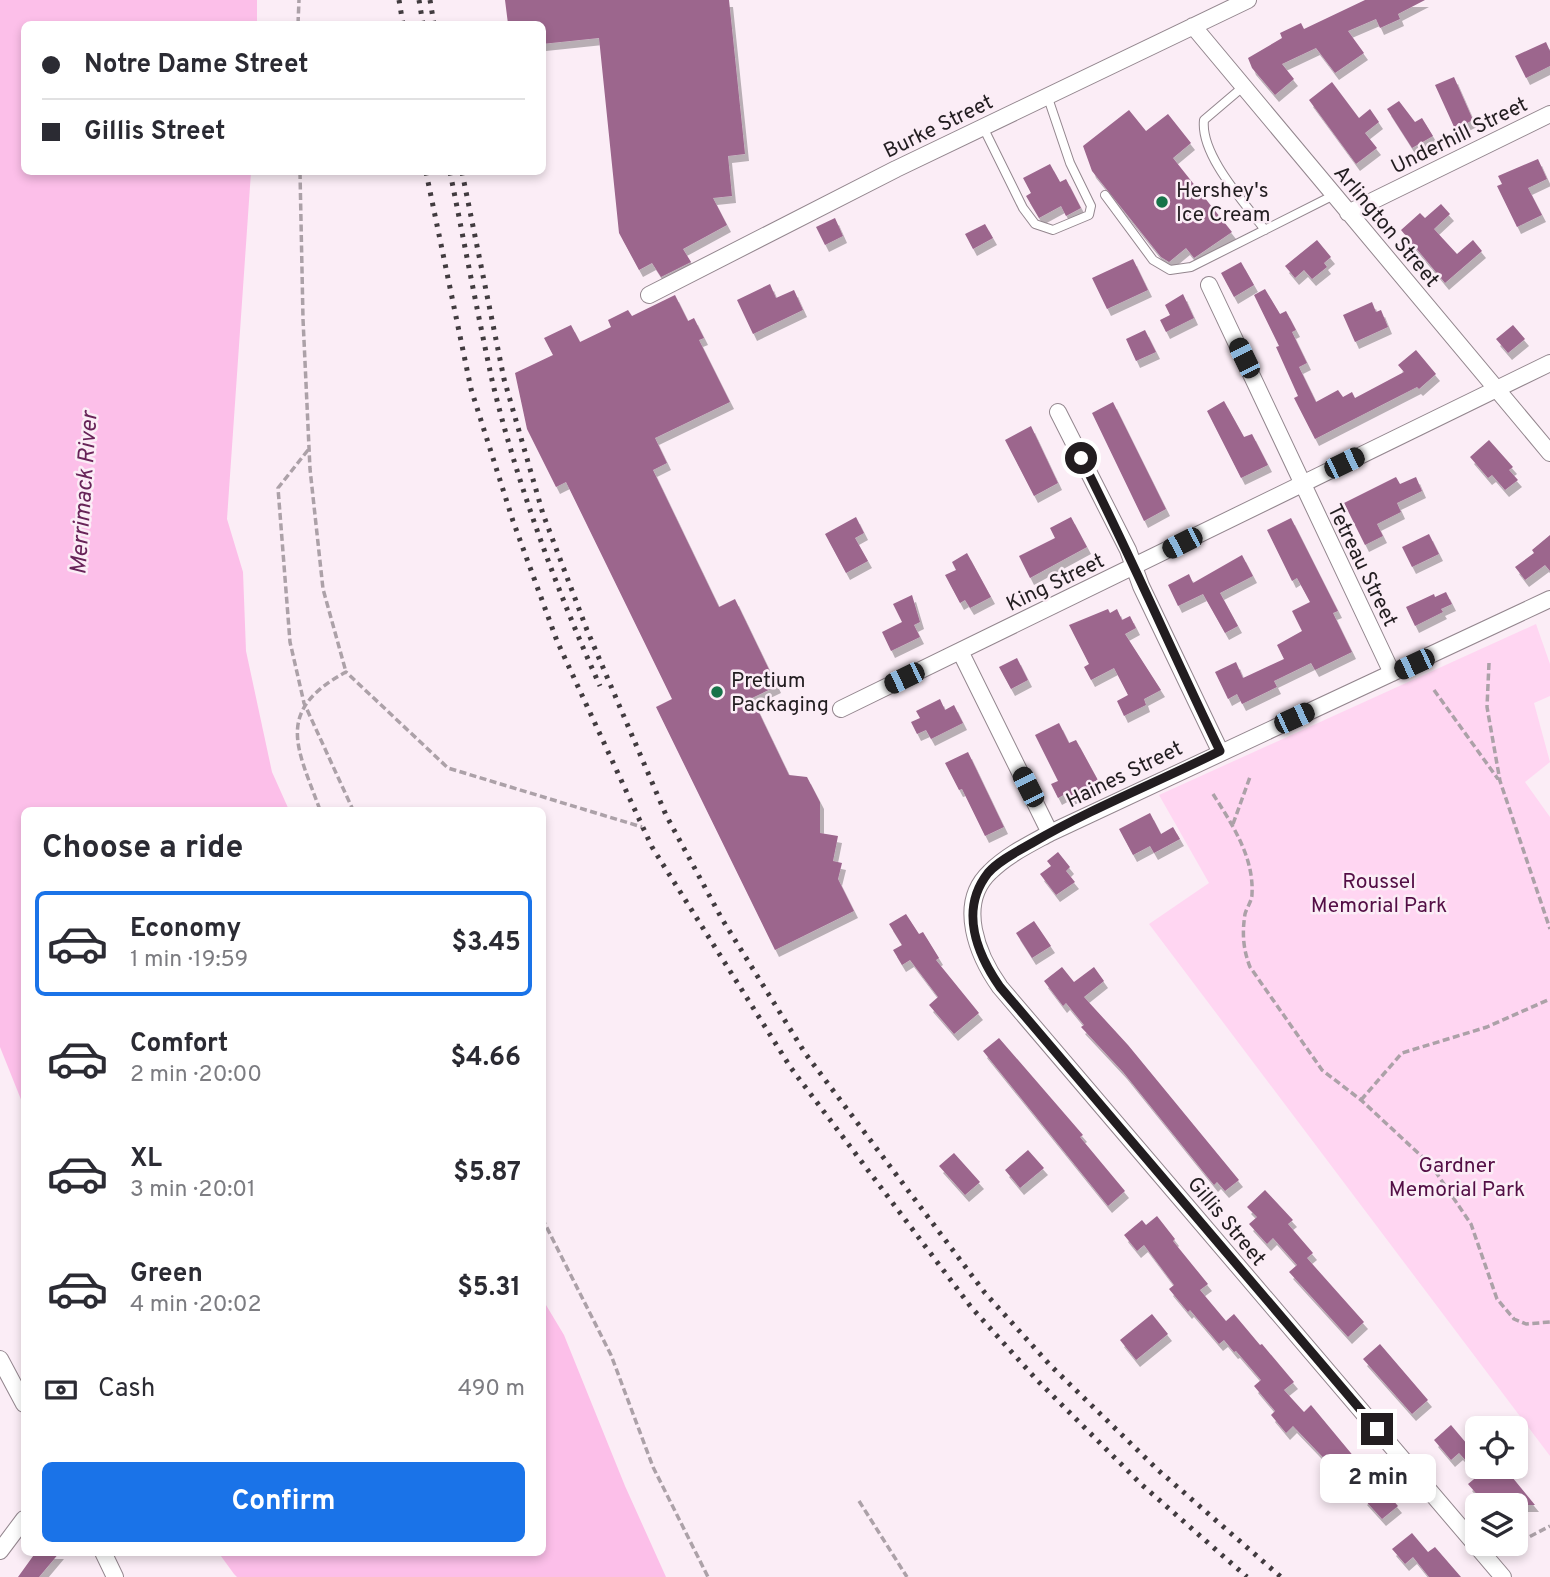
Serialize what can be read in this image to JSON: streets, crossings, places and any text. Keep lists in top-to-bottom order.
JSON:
{
  "streets": {
    "street": [
      "Burke Street",
      "Underhill Street",
      "Arlington Street",
      "Tetreau Street",
      "King Street",
      "Haines Street",
      "Gillis Street"
    ]
  },
  "crossings": [
    ["Burke Street", "Arlington Street"],
    ["Underhill Street", "Arlington Street"],
    ["Arlington Street", "King Street"],
    ["Tetreau Street", "King Street"],
    ["Tetreau Street", "Haines Street"],
    ["Haines Street", "Gillis Street"]
  ],
  "water": ["Merrimack River"],
  "parks": ["Roussel Memorial Park", "Gardner Memorial Park"],
  "places": ["Hershey's Ice Cream", "Pretium Packaging"],
  "page": {
    "banner": ["Notre Dame Street", "Gillis Street"],
    "heading": "Choose a ride",
    "list": [
      {
        "name": "Economy",
        "note": "1 min · 19:59",
        "value": "$3.45"
      },
      {
        "name": "Comfort",
        "note": "2 min · 20:00",
        "value": "$4.66"
      },
      {
        "name": "XL",
        "note": "3 min · 20:01",
        "value": "$5.87"
      },
      {
        "name": "Green",
        "note": "4 min · 20:02",
        "value": "$5.31"
      }
    ],
    "pay": ["Cash", "490 m"],
    "buttons": "Confirm",
    "bubble": "2 min"
  }
}
